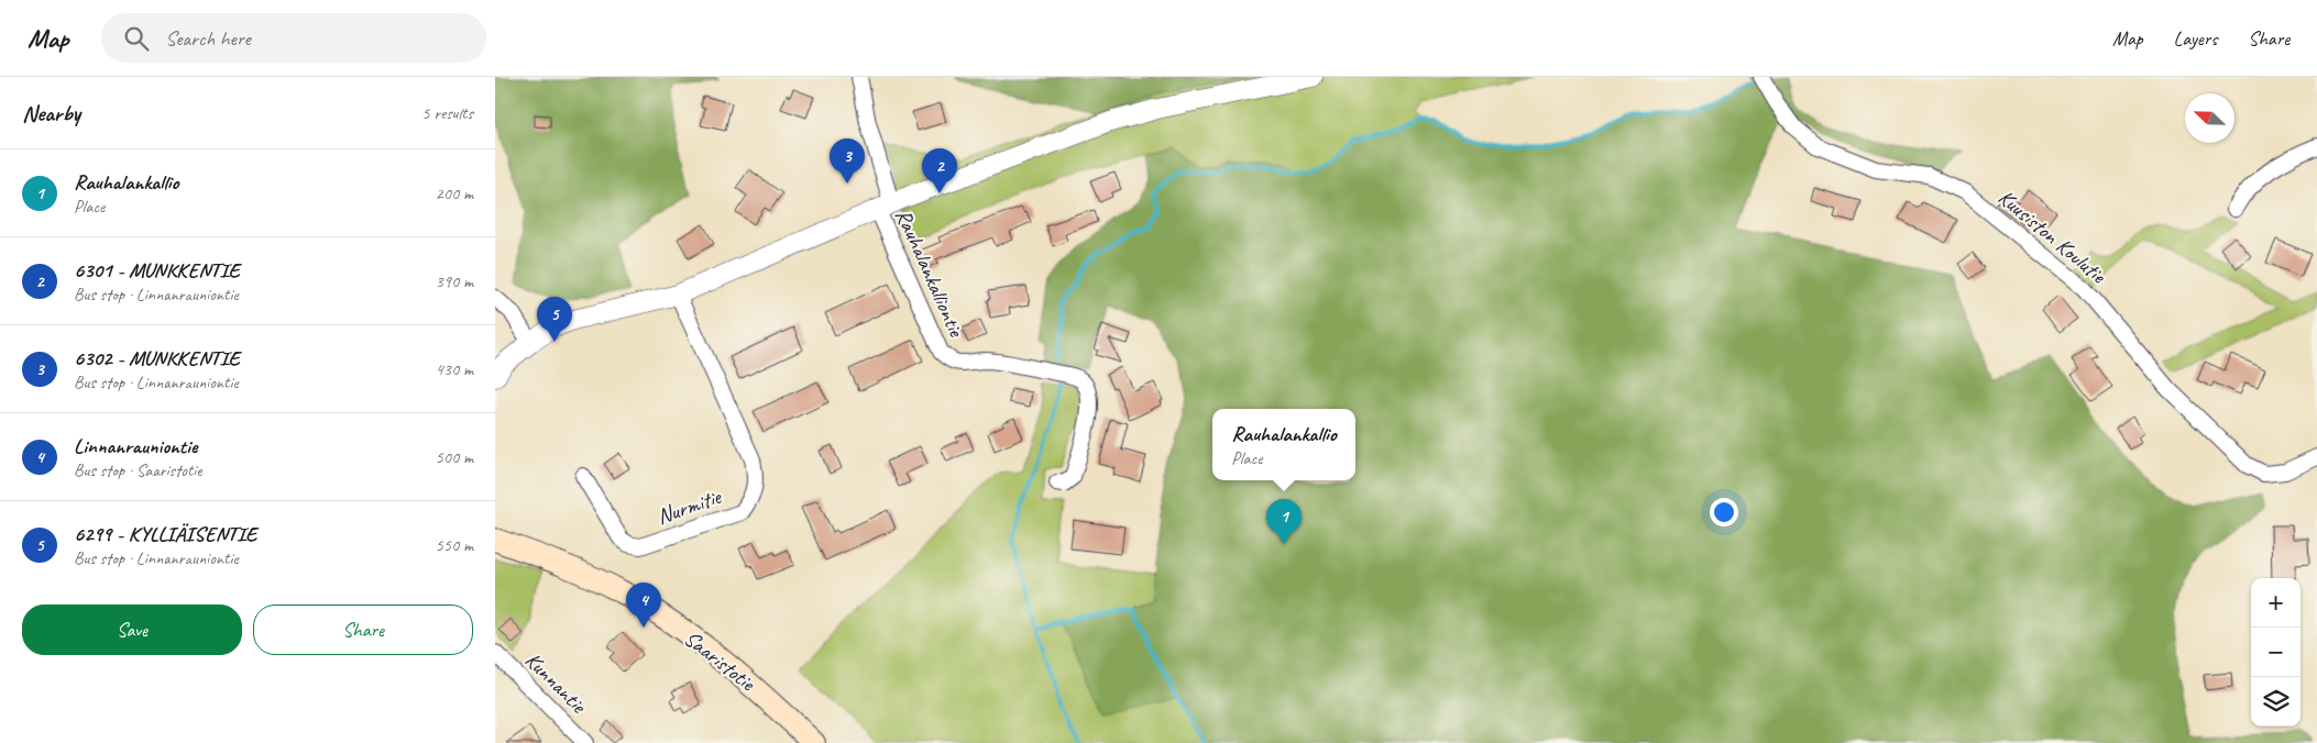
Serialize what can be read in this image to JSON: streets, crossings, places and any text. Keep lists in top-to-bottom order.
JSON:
{
  "streets": {
    "main road": ["Saaristotie"],
    "street": [
      "Kuusiston Koulutie",
      "Rauhalankalliontie",
      "Nurmitie",
      "Kunnantie"
    ]
  },
  "north": "top left",
  "page": {
    "header": "Map",
    "search": "Search here",
    "nav": ["Map", "Layers", "Share"],
    "heading": ["Nearby", "5 results"],
    "pins": [
      "3",
      "2",
      "5",
      "1",
      "4"
    ],
    "list": [
      {
        "mark": "1",
        "name": "Rauhalankallio",
        "note": "Place",
        "value": "200 m"
      },
      {
        "mark": "2",
        "name": "6301 - MUNKKENTIE",
        "note": "Bus stop · Linnanrauniontie",
        "value": "390 m"
      },
      {
        "mark": "3",
        "name": "6302 - MUNKKENTIE",
        "note": "Bus stop · Linnanrauniontie",
        "value": "430 m"
      },
      {
        "mark": "4",
        "name": "Linnanrauniontie",
        "note": "Bus stop · Saaristotie",
        "value": "500 m"
      },
      {
        "mark": "5",
        "name": "6299 - KYLLIÄISENTIE",
        "note": "Bus stop · Linnanrauniontie",
        "value": "550 m"
      }
    ],
    "popup": ["Rauhalankallio", "Place"],
    "map_buttons": ["+", "−"],
    "buttons": ["Save", "Share"]
  }
}
